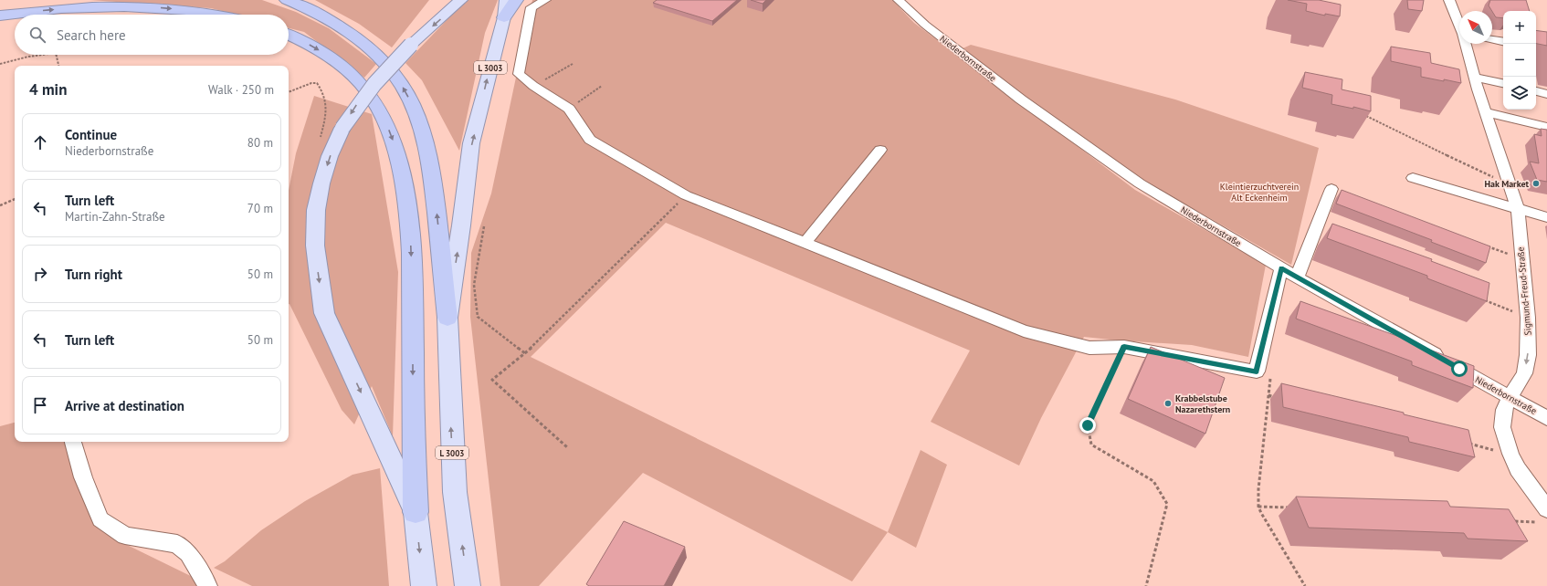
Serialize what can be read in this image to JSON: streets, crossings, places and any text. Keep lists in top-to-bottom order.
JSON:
{
  "streets": {
    "main road": ["L 3003"],
    "street": ["Niederbornstraße", "Sigmund-Freud-Straße"]
  },
  "crossings": [
    ["Niederbornstraße", "Sigmund-Freud-Straße"]
  ],
  "parks": ["Kleintierzuchtverein Alt Eckenheim"],
  "places": ["Hak Market", "Krabbelstube Nazarethstern"],
  "north": "top left",
  "page": {
    "map_buttons": ["+", "−"],
    "search": "Search here",
    "heading": ["4 min", "Walk · 250 m"],
    "list": [
      ["Continue", "Niederbornstraße", "80 m"],
      ["Turn left", "Martin-Zahn-Straße", "70 m"],
      ["Turn right", "50 m"],
      ["Turn left", "50 m"],
      "Arrive at destination"
    ]
  }
}
